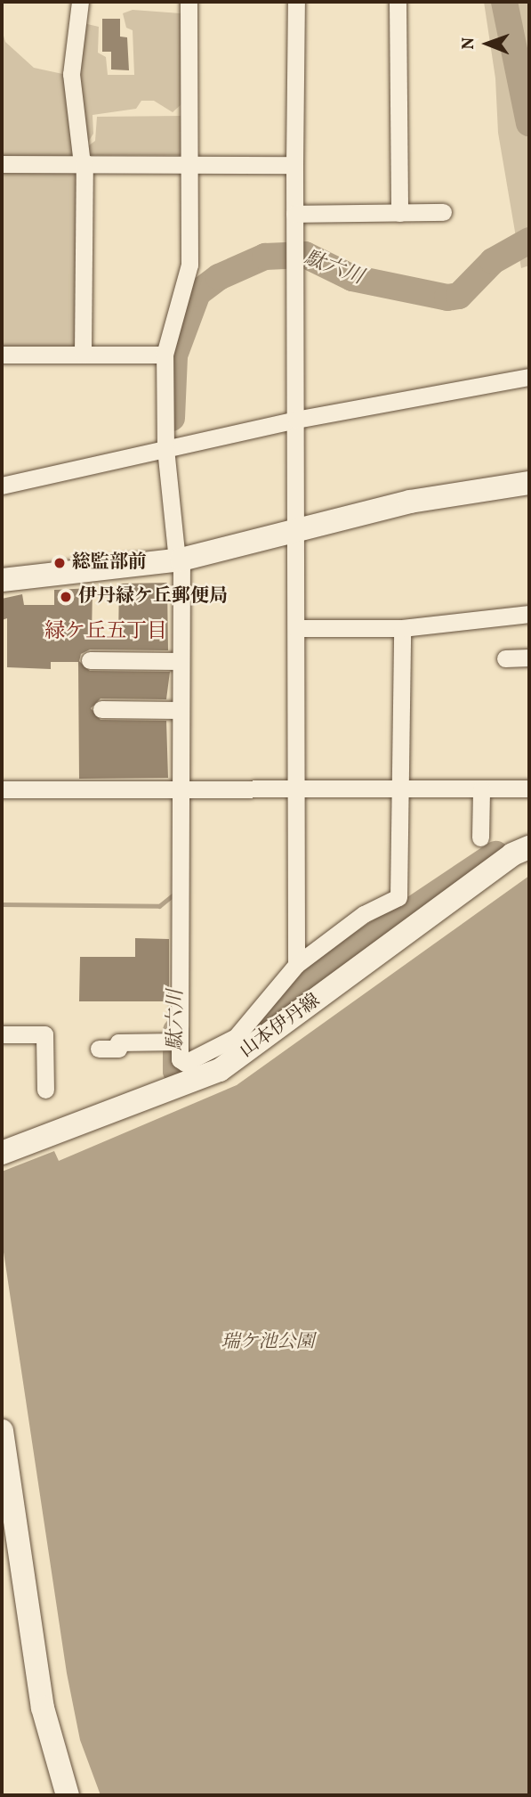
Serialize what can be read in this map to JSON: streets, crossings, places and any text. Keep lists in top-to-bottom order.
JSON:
{
  "streets": {
    "street": ["山本伊丹線"]
  },
  "districts": ["緑ケ丘五丁目"],
  "water": ["駄六川"],
  "parks": ["瑞ケ池公園"],
  "places": ["総監部前", "伊丹緑ケ丘郵便局"],
  "north": "left"
}
